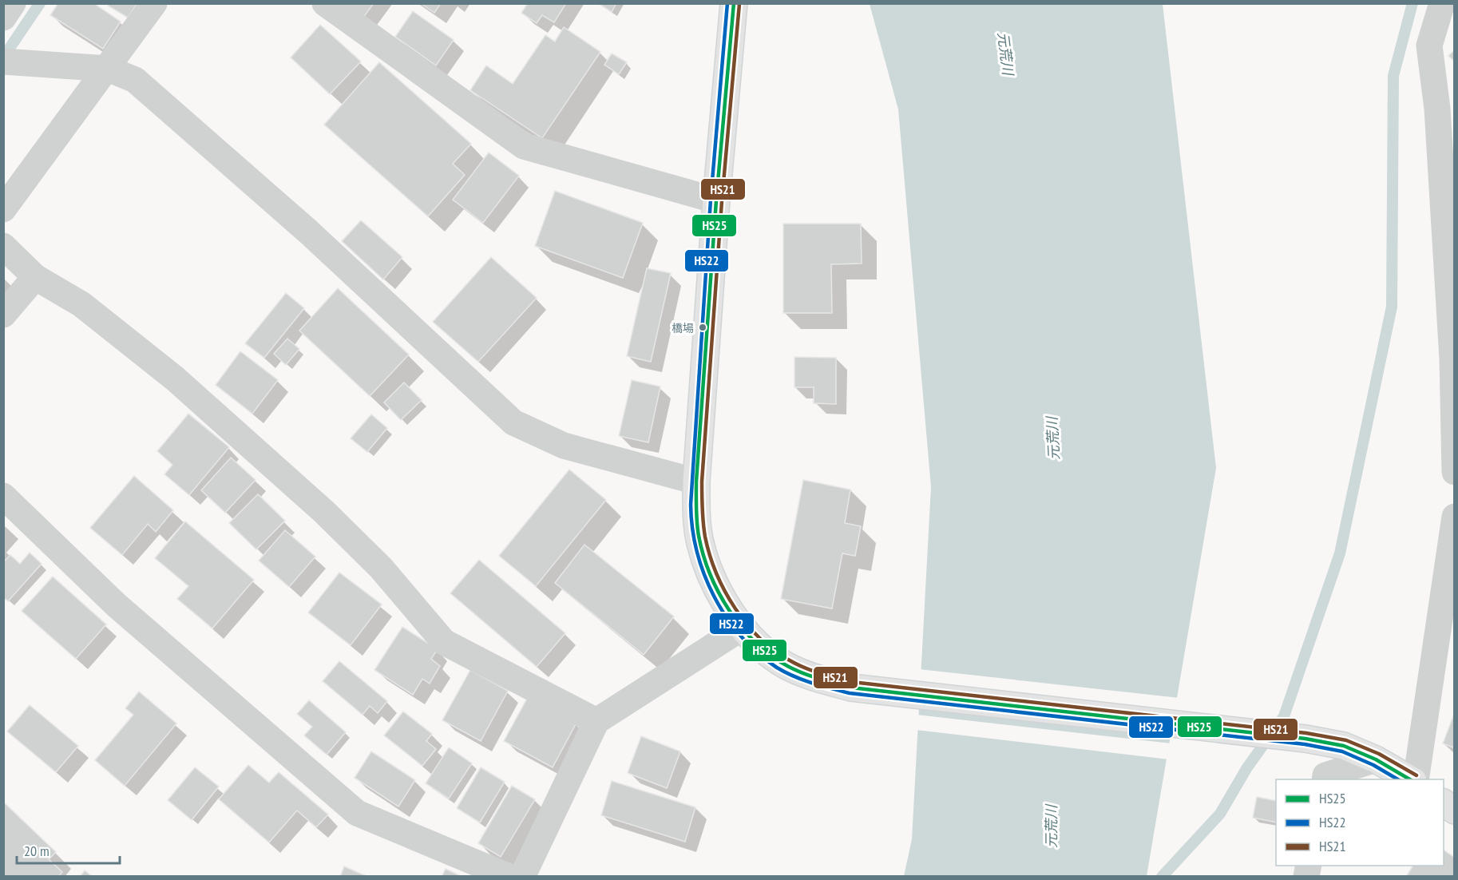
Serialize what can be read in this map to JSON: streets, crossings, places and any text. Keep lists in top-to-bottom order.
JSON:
{
  "water": ["元荒川"],
  "places": ["橋場"],
  "lines": ["transit line HS25", "transit line HS22", "transit line HS21"],
  "legend": ["HS25", "HS22", "HS21"],
  "scale_bar": "20 m"
}
